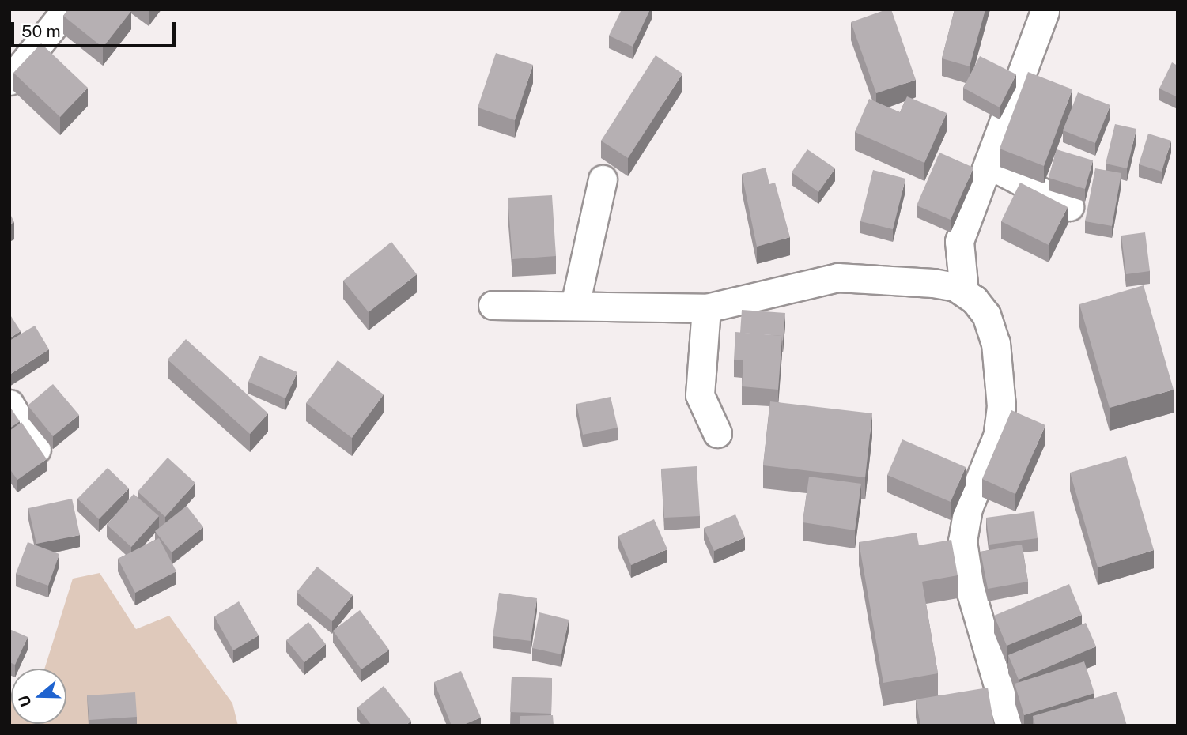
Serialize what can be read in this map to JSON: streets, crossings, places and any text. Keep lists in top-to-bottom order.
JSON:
{
  "scale_bar": "50 m",
  "north": "left"
}
